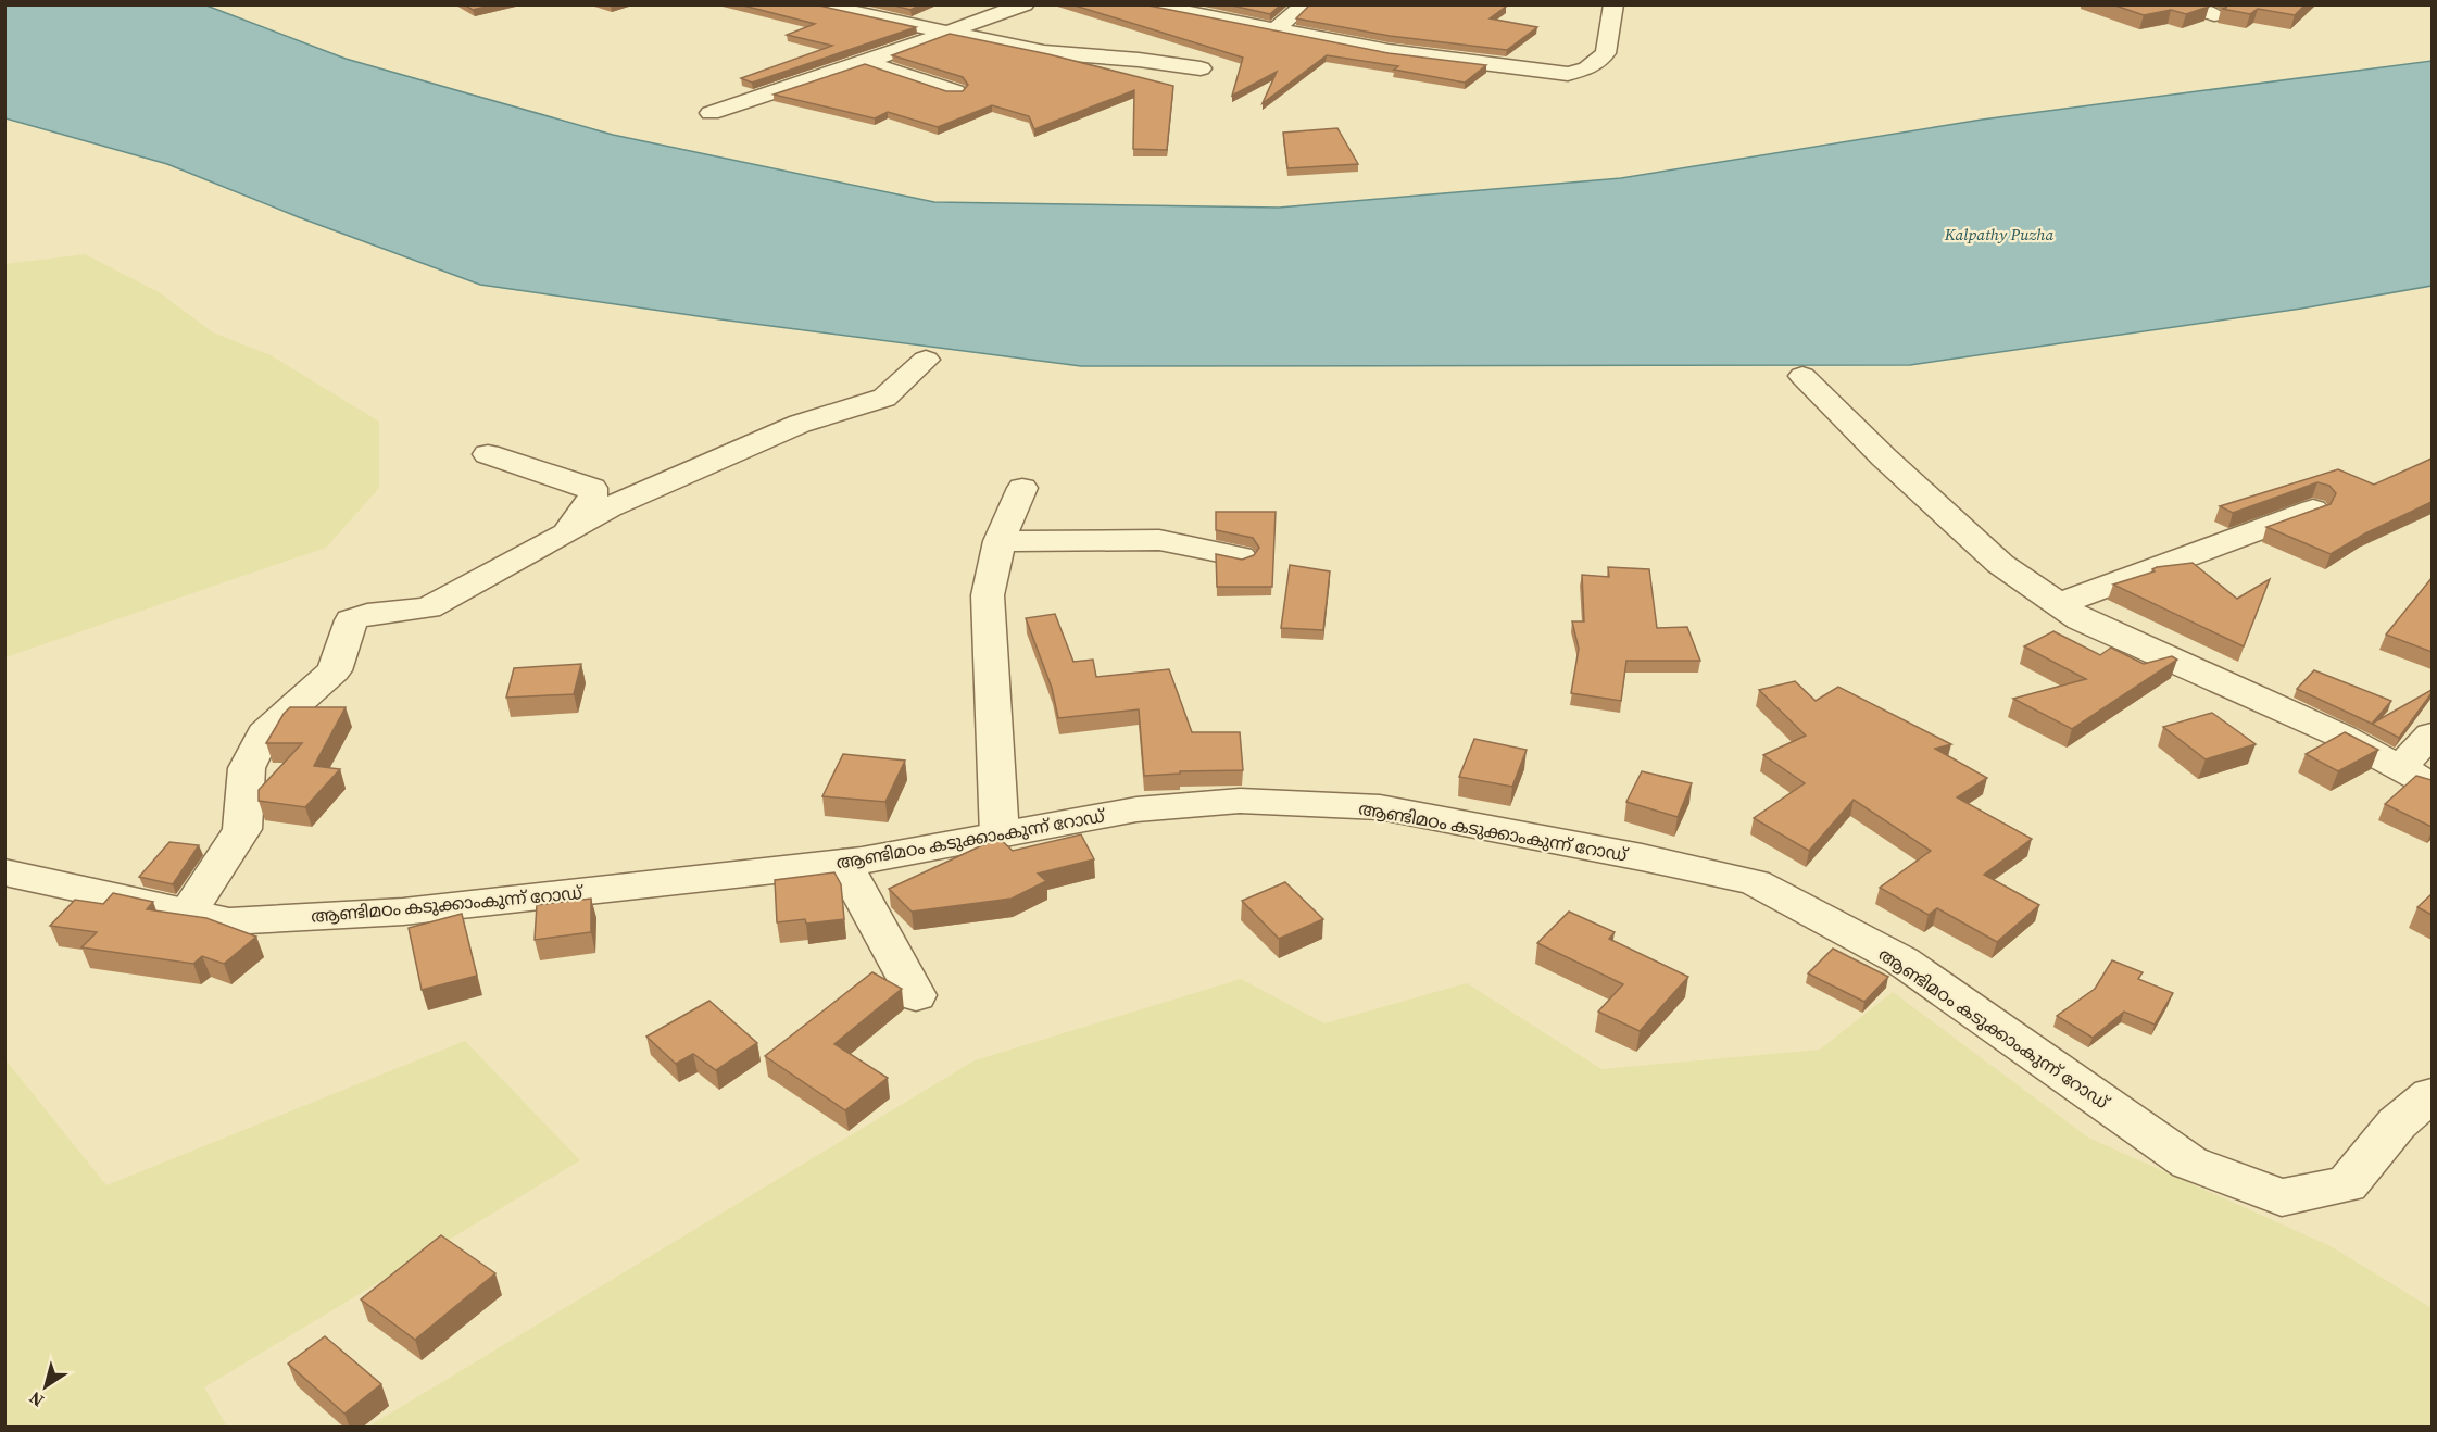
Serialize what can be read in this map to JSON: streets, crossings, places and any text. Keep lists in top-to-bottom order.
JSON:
{
  "streets": {
    "street": ["ആണ്ടിമഠം കടുക്കാംകുന്ന് റോഡ്"]
  },
  "water": ["Kalpathy Puzha"],
  "north": "bottom left"
}
